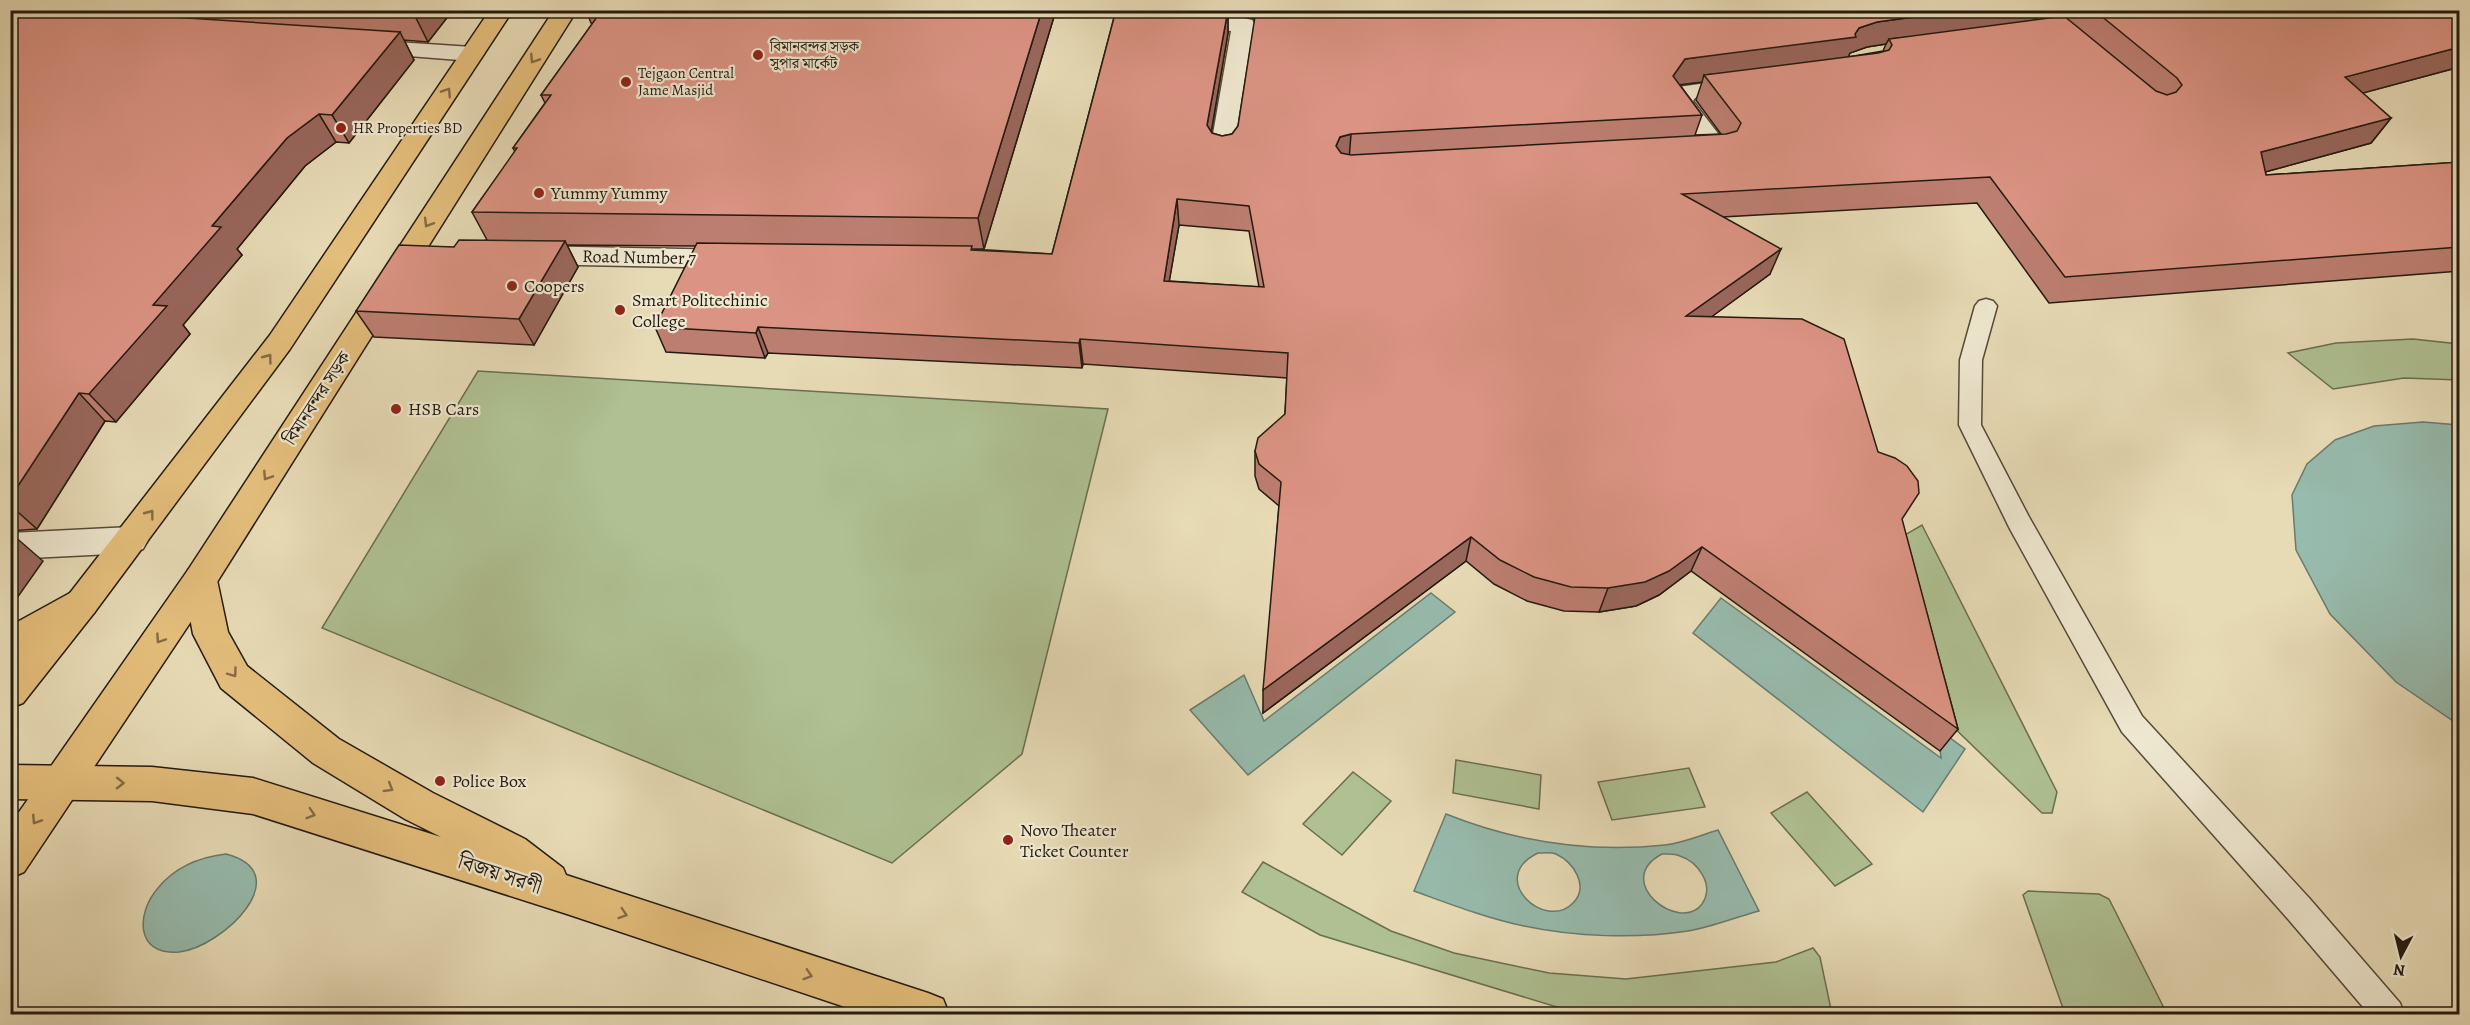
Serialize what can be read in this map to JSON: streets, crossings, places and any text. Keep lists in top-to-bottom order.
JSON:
{
  "streets": {
    "main road": ["বিমানবন্দর সড়ক", "বিজয় সরণী"],
    "street": ["Road Number 7"]
  },
  "crossings": [
    ["বিমানবন্দর সড়ক", "বিজয় সরণী"]
  ],
  "one_way": ["বিজয় সরণী"],
  "places": [
    "বিমানবন্দর সড়ক সুপার মার্কেট",
    "Tejgaon Central Jame Masjid",
    "HR Properties BD",
    "Yummy Yummy",
    "Coopers",
    "Smart Politechinic College",
    "HSB Cars",
    "Police Box",
    "Novo Theater Ticket Counter"
  ],
  "north": "bottom"
}
